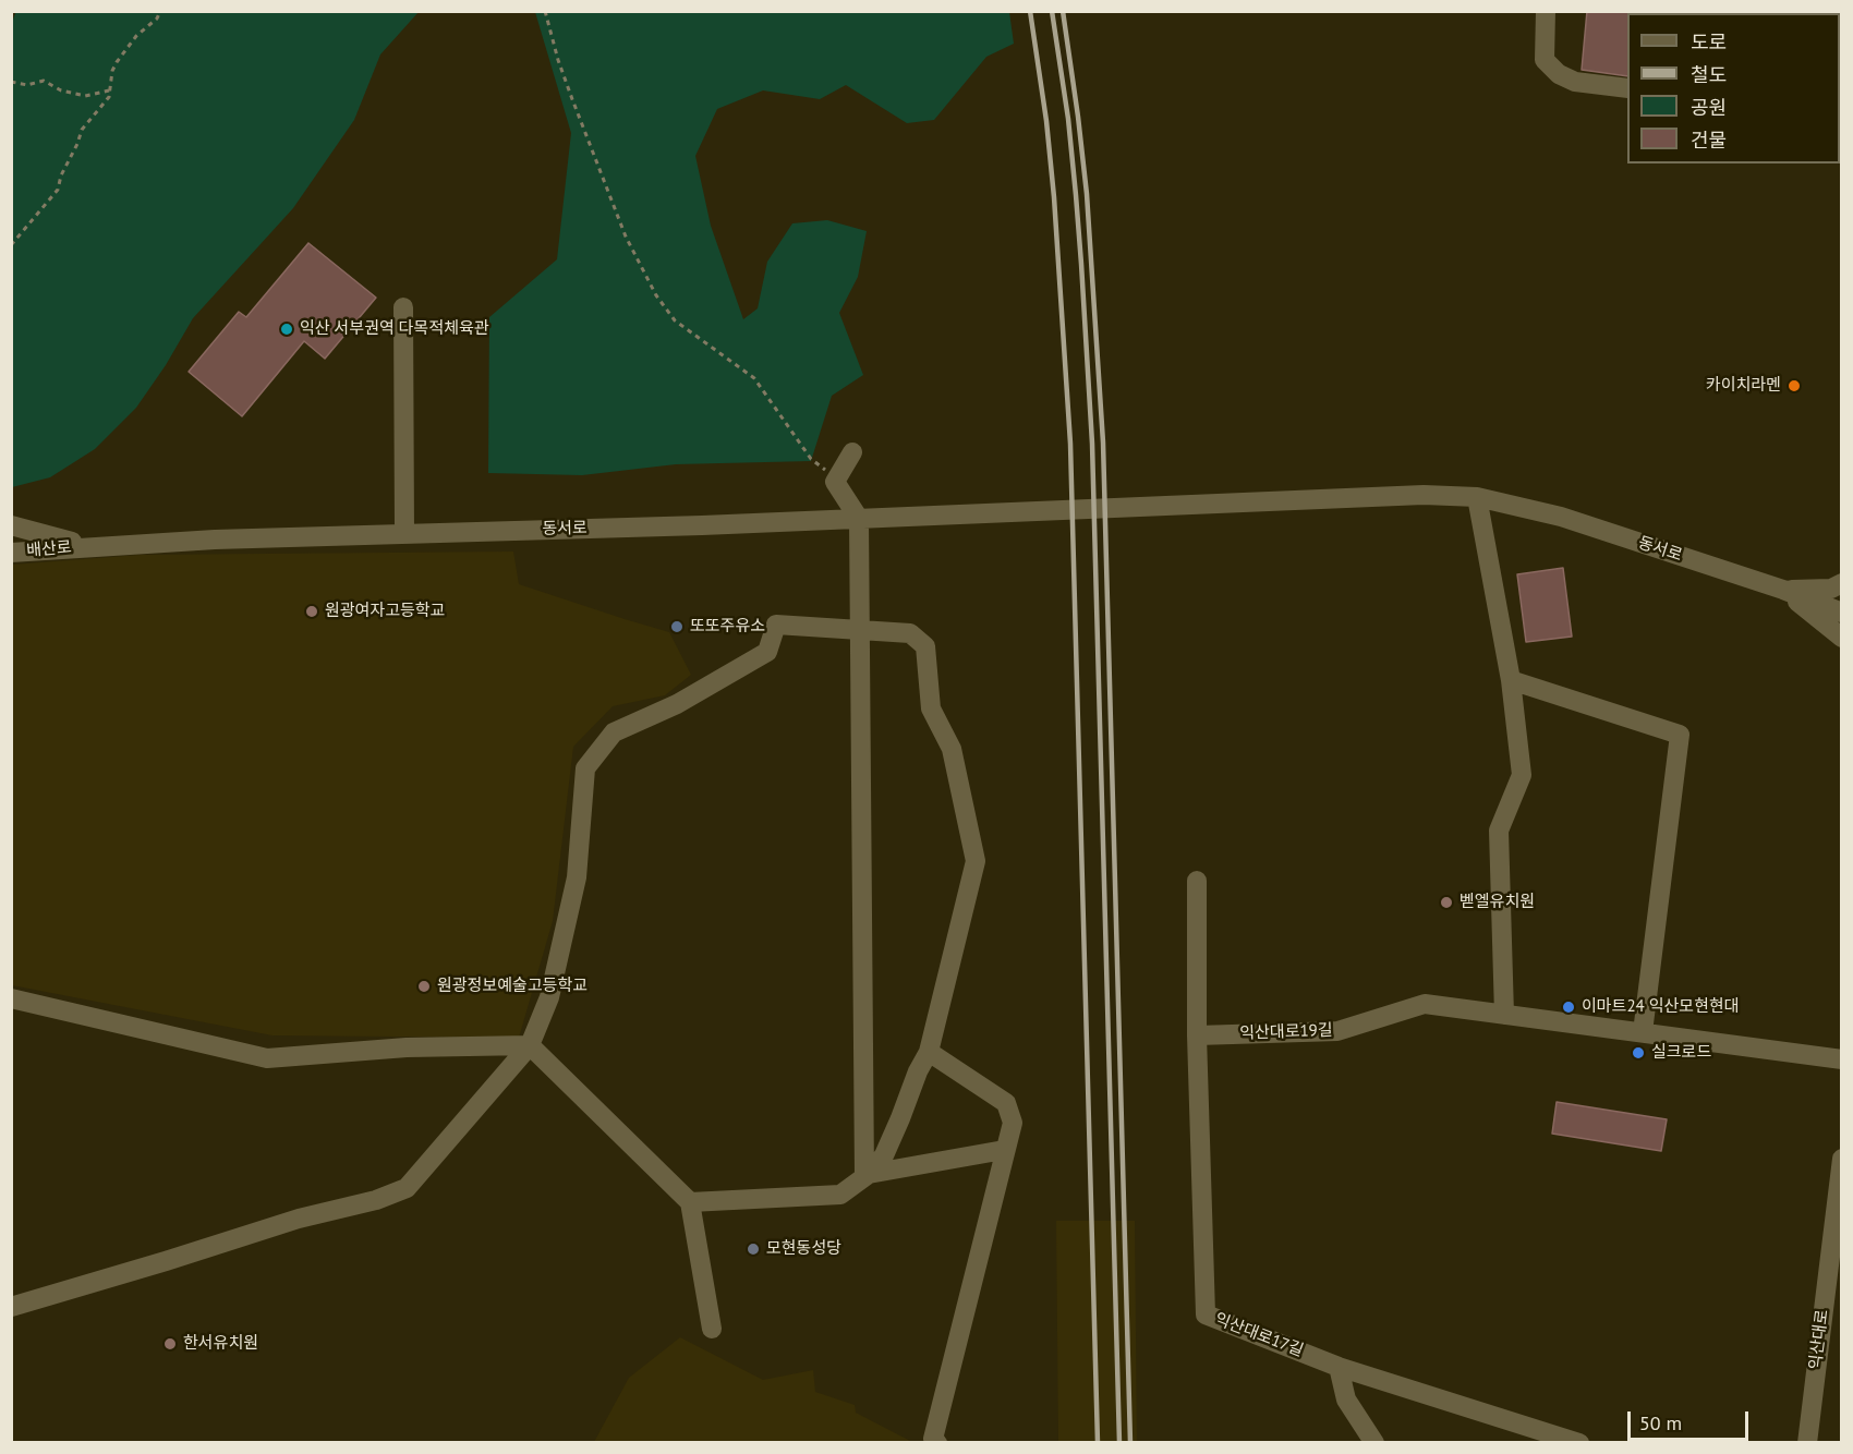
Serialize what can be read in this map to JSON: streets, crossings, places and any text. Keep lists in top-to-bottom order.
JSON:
{
  "streets": {
    "street": [
      "동서로",
      "배산로",
      "익산대로19길",
      "익산대로17길",
      "익산대로"
    ]
  },
  "crossings": [
    ["동서로", "배산로"],
    ["익산대로19길", "익산대로17길"]
  ],
  "places": [
    "익산 서부권역 다목적체육관",
    "카이치라멘",
    "원광여자고등학교",
    "또또주유소",
    "벧엘유치원",
    "원광정보예술고등학교",
    "이마트24 익산모현현대",
    "실크로드",
    "모현동성당",
    "한서유치원"
  ],
  "legend": [
    "도로",
    "철도",
    "공원",
    "건물"
  ],
  "scale_bar": "50 m"
}
